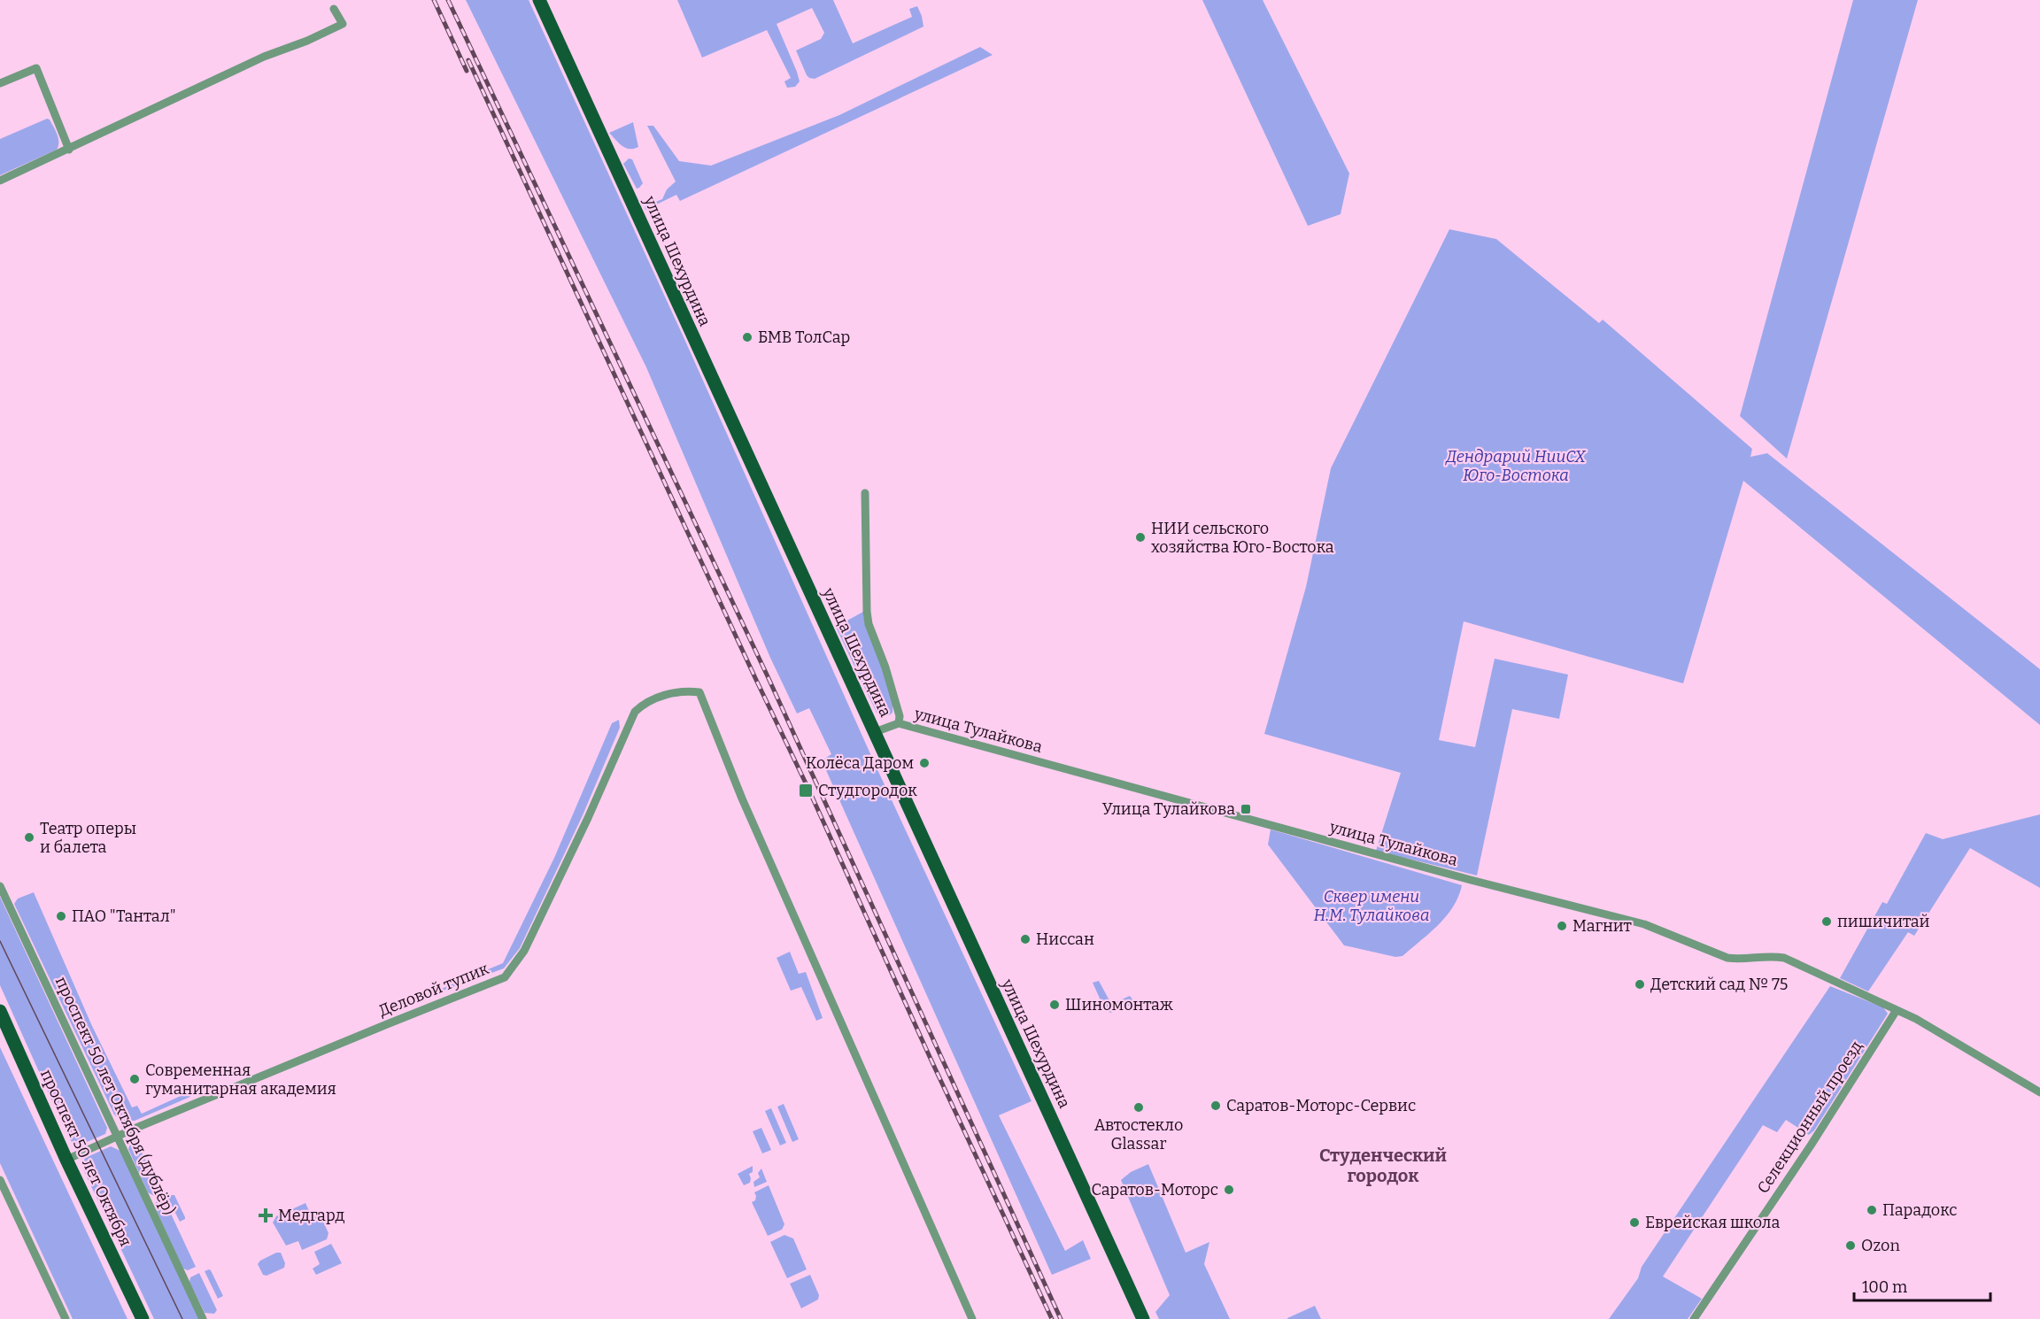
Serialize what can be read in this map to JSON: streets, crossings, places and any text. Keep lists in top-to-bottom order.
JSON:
{
  "streets": {
    "main road": ["улица Шехурдина", "проспект 50 лет Октября"],
    "street": [
      "улица Тулайкова",
      "Деловой тупик",
      "проспект 50 лет Октября (дублёр)",
      "Селекционный проезд"
    ]
  },
  "crossings": [
    ["улица Шехурдина", "улица Тулайкова"],
    ["улица Тулайкова", "Селекционный проезд"],
    ["Деловой тупик", "проспект 50 лет Октября (дублёр)"],
    ["Деловой тупик", "проспект 50 лет Октября"]
  ],
  "districts": ["Студенческий городок"],
  "parks": ["Дендрарий НииСХ Юго-Востока", "Сквер имени Н.М. Тулайкова"],
  "places": {
    "other": [
      "БМВ ТолСар",
      "НИИ сельского хозяйства Юго-Востока",
      "Колёса Даром",
      "Театр оперы и балета",
      "ПАО \"Тантал\"",
      "пишичитай",
      "Магнит",
      "Ниссан",
      "Детский сад № 75",
      "Шиномонтаж",
      "Современная гуманитарная академия",
      "Саратов-Моторс-Сервис",
      "Автостекло Glassar",
      "Саратов-Моторс",
      "Парадокс",
      "Еврейская школа",
      "Ozon"
    ],
    "transit": ["Студгородок", "Улица Тулайкова"],
    "health": ["Медгард"]
  },
  "scale_bar": "100 m"
}
